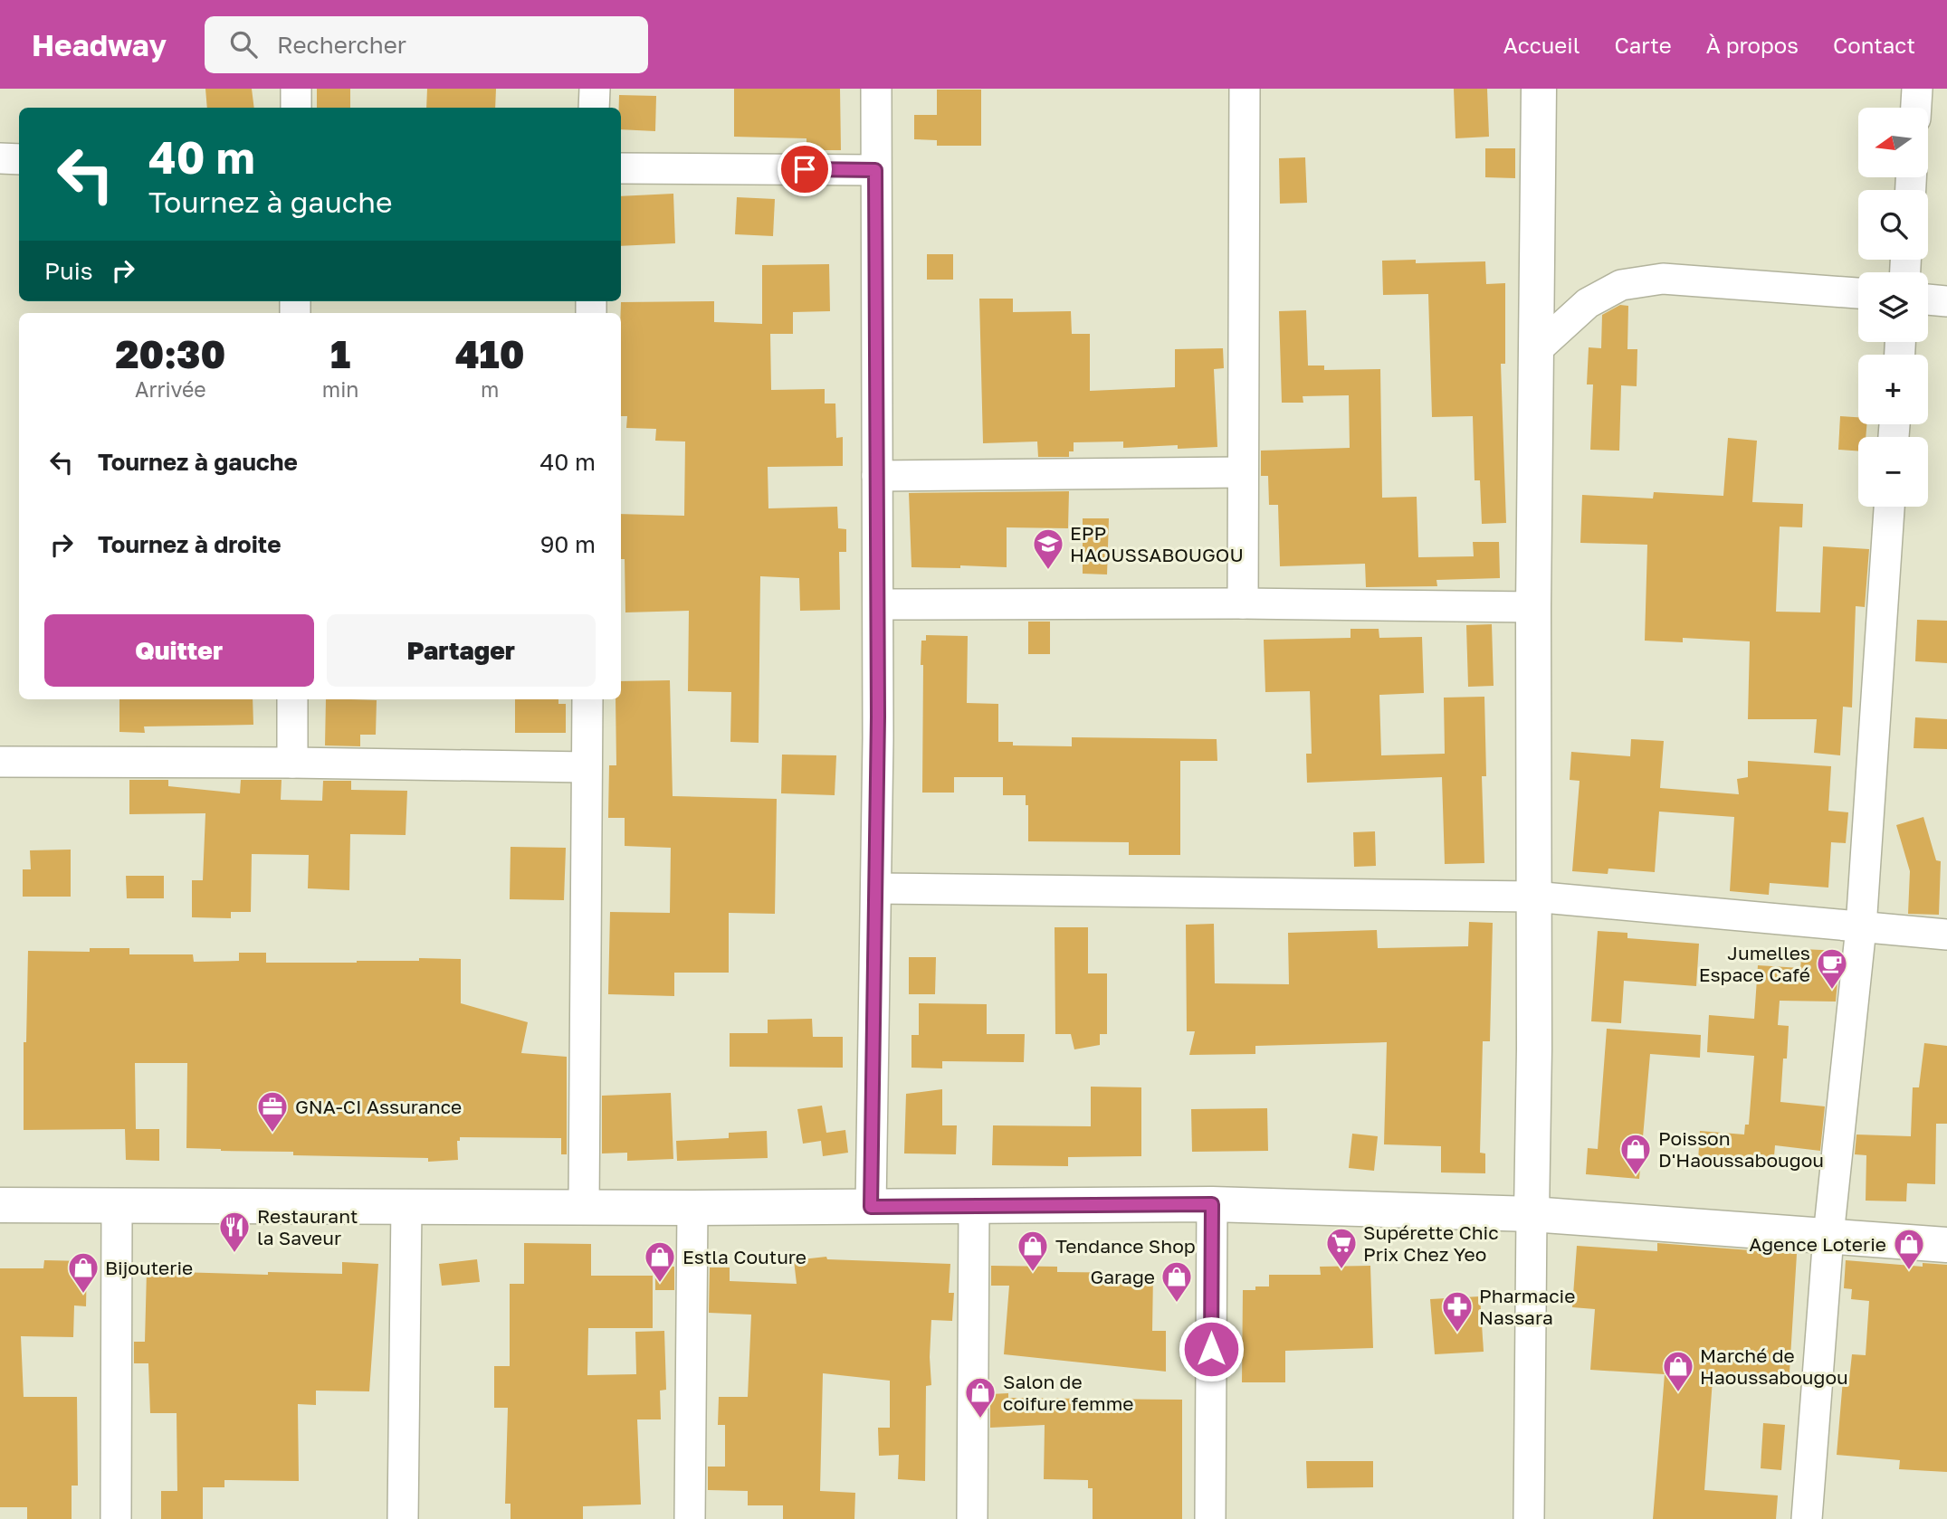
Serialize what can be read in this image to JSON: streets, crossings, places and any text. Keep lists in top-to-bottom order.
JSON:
{
  "places": {
    "school or university": ["EPP HAOUSSABOUGOU"],
    "cafe": ["Jumelles Espace Café"],
    "office": ["GNA-CI Assurance"],
    "shop": [
      "Poisson D'Haoussabougou",
      "Agence Loterie",
      "Tendance Shop",
      "Estla Couture",
      "Bijouterie",
      "Garage",
      "Marché de Haoussabougou",
      "Salon de coifure femme"
    ],
    "restaurant": ["Restaurant la Saveur"],
    "supermarket": ["Supérette Chic Prix Chez Yeo"],
    "pharmacy": ["Pharmacie Nassara"]
  },
  "north": "left",
  "page": {
    "header": "Headway",
    "search": "Rechercher",
    "nav": [
      "Accueil",
      "Carte",
      "À propos",
      "Contact"
    ],
    "map_buttons": ["+", "−"],
    "turn": ["40 m", "Tournez à gauche"],
    "then": "Puis",
    "eta": [
      "20:30",
      "Arrivée",
      "1",
      "min",
      "410",
      "m"
    ],
    "list": [
      {
        "name": "Tournez à gauche",
        "value": "40 m"
      },
      {
        "name": "Tournez à droite",
        "value": "90 m"
      }
    ],
    "buttons": ["Quitter", "Partager"]
  }
}
